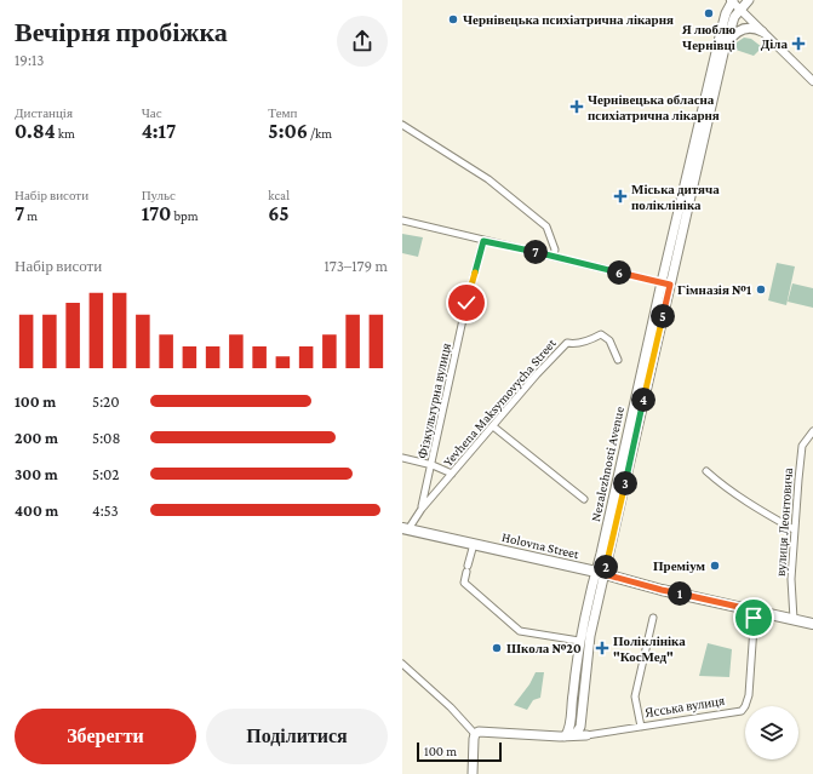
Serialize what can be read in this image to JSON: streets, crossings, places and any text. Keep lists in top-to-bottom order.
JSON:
{
  "streets": {
    "main road": ["Nezalezhnosti Avenue", "Holovna Street"],
    "street": [
      "Фізкультурна вулиця",
      "Yevhena Maksymovycha Street",
      "вулиця Леонтовича",
      "Ясська вулиця"
    ]
  },
  "crossings": [
    ["Фізкультурна вулиця", "Yevhena Maksymovycha Street"],
    ["Yevhena Maksymovycha Street", "Holovna Street"],
    ["Nezalezhnosti Avenue", "Holovna Street"],
    ["вулиця Леонтовича", "Holovna Street"],
    ["Holovna Street", "Ясська вулиця"]
  ],
  "places": {
    "other": [
      "Я люблю Чернівці",
      "Чернівецька психіатрична лікарня",
      "Гімназія №1",
      "Преміум",
      "Школа №20"
    ],
    "health": [
      "Діла",
      "Чернівецька обласна психіатрична лікарня",
      "Міська дитяча поліклініка",
      "Поліклініка \"КосМед\""
    ]
  },
  "scale_bar": "100 m",
  "page": {
    "heading": ["Вечірня пробіжка", "19:13"],
    "stats": [
      ["Дистанція", "0.84 km"],
      ["Час", "4:17"],
      ["Темп", "5:06 /km"],
      ["Набір висоти", "7 m"],
      ["Пульс", "170 bpm"],
      ["kcal", "65"]
    ],
    "pins": [
      "7",
      "6",
      "5",
      "4",
      "3",
      "2",
      "1"
    ],
    "chart": ["Набір висоти", "173–179 m"],
    "list": [
      {
        "name": "100 m",
        "note": "5:20"
      },
      {
        "name": "200 m",
        "note": "5:08"
      },
      {
        "name": "300 m",
        "note": "5:02"
      },
      {
        "name": "400 m",
        "note": "4:53"
      }
    ],
    "buttons": ["Зберегти", "Поділитися"],
    "scale": "100 m"
  }
}
